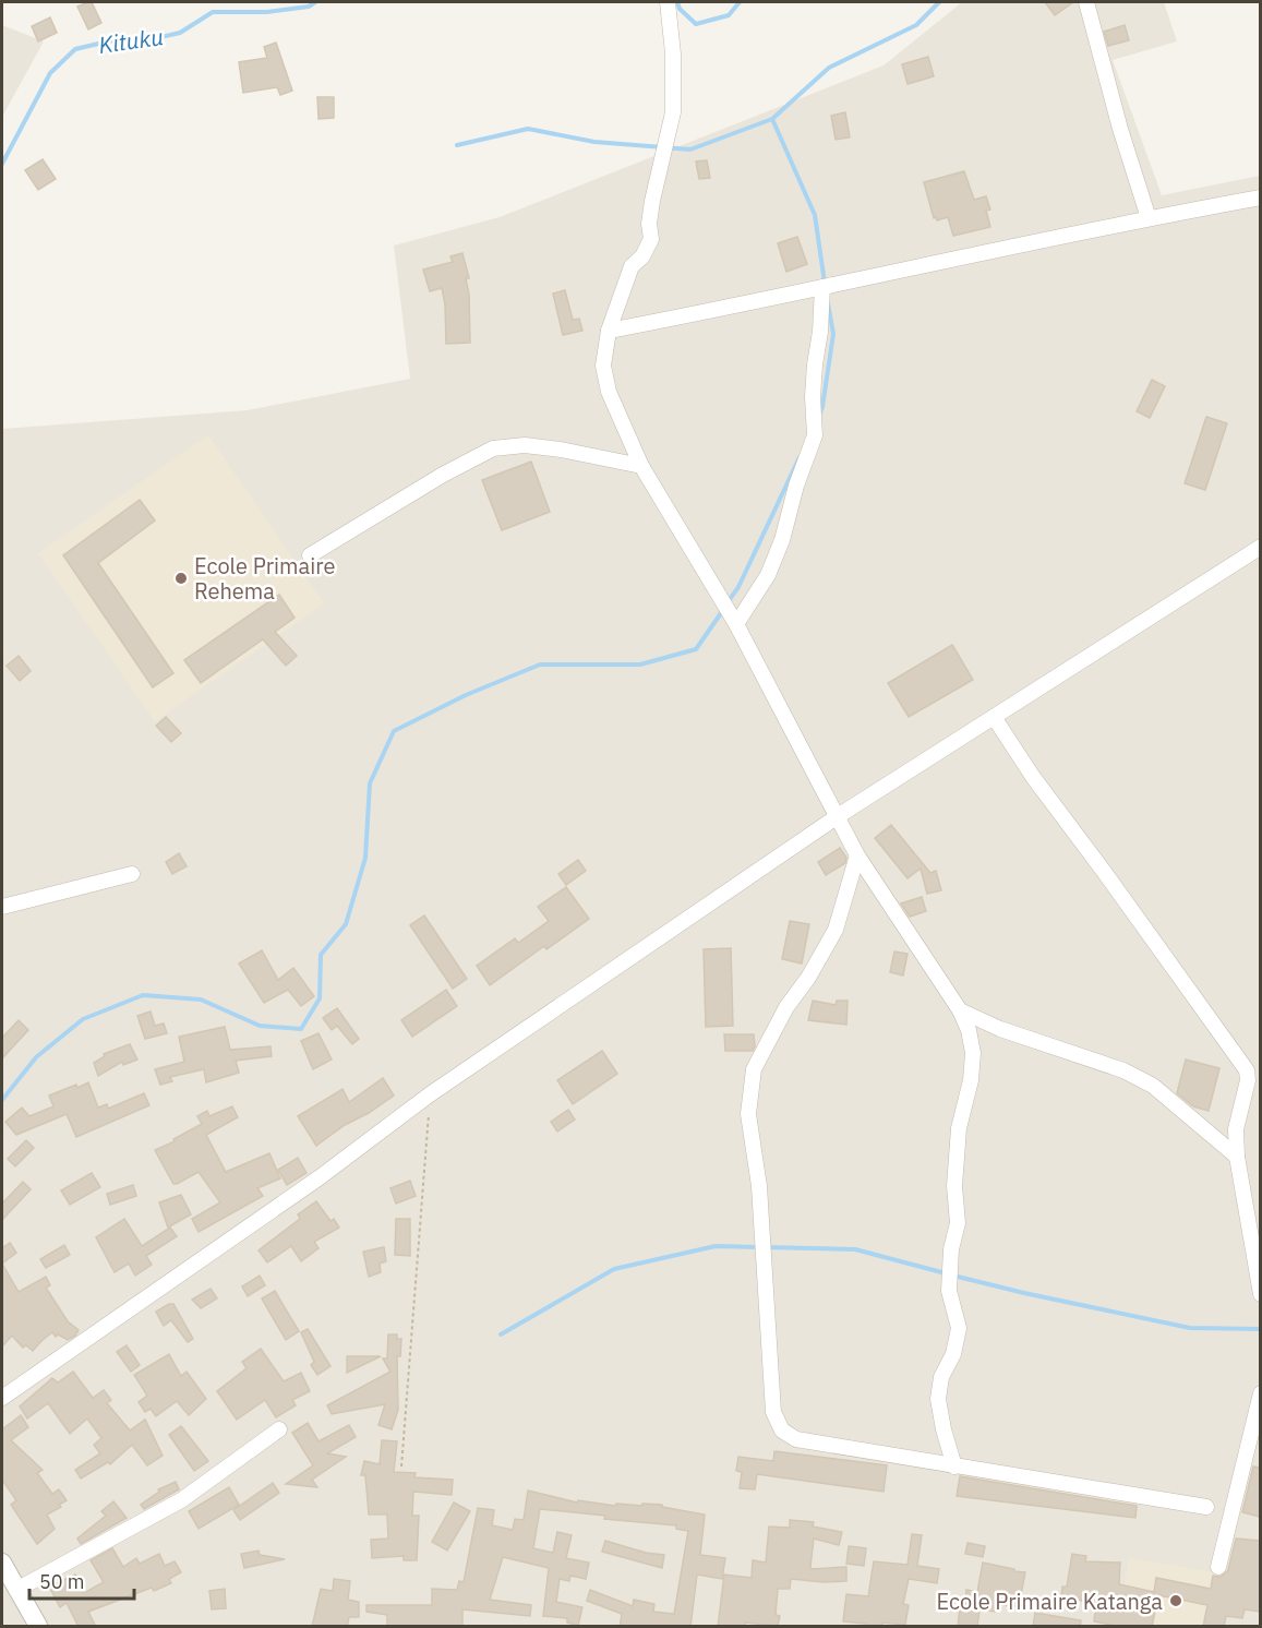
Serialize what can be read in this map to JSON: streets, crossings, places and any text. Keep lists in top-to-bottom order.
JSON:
{
  "water": ["Kituku"],
  "places": ["Ecole Primaire Rehema", "Ecole Primaire Katanga"],
  "scale_bar": "50 m"
}
